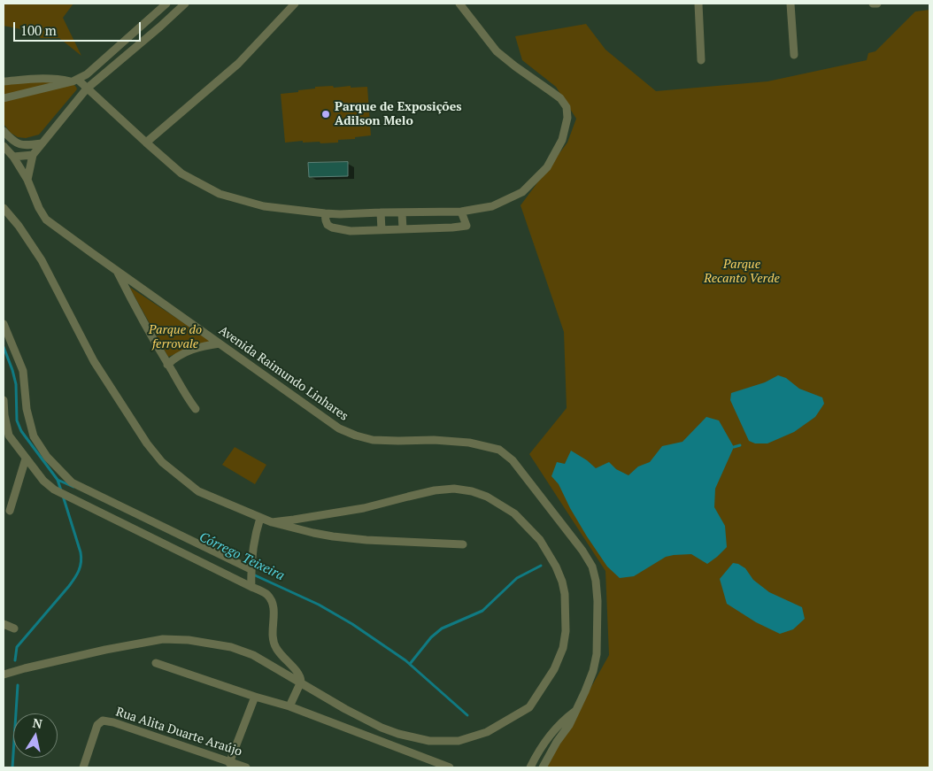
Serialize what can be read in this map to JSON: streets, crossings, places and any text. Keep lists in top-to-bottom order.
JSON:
{
  "streets": {
    "street": ["Avenida Raimundo Linhares", "Rua Alita Duarte Araújo"]
  },
  "water": ["Córrego Teixeira"],
  "parks": ["Parque Recanto Verde", "Parque do ferrovale"],
  "places": ["Parque de Exposições Adilson Melo"],
  "scale_bar": "100 m",
  "north": "top"
}
